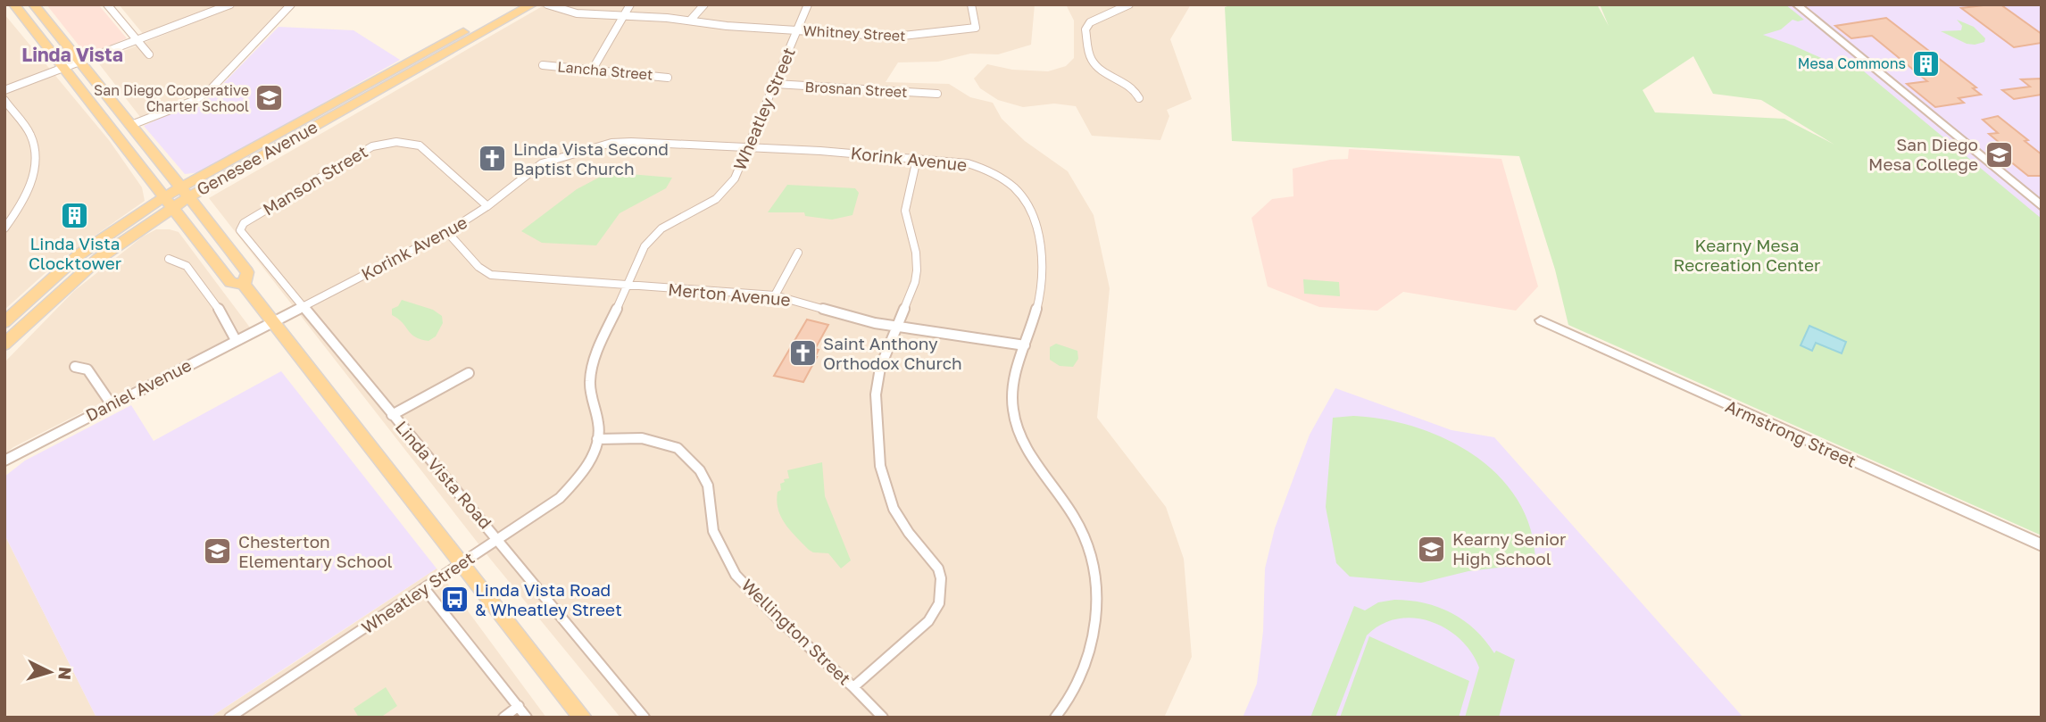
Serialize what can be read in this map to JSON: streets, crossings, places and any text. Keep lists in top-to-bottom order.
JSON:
{
  "streets": {
    "main road": ["Genesee Avenue"],
    "street": [
      "Whitney Street",
      "Lancha Street",
      "Brosnan Street",
      "Wheatley Street",
      "Korink Avenue",
      "Manson Street",
      "Merton Avenue",
      "Daniel Avenue",
      "Armstrong Street",
      "Linda Vista Road",
      "Wellington Street"
    ]
  },
  "crossings": [
    ["Whitney Street", "Wheatley Street"],
    ["Brosnan Street", "Wheatley Street"],
    ["Wheatley Street", "Korink Avenue"],
    ["Wheatley Street", "Merton Avenue"],
    ["Wheatley Street", "Linda Vista Road"],
    ["Wheatley Street", "Wellington Street"],
    ["Korink Avenue", "Manson Street"],
    ["Korink Avenue", "Merton Avenue"],
    ["Korink Avenue", "Daniel Avenue"],
    ["Korink Avenue", "Linda Vista Road"],
    ["Manson Street", "Linda Vista Road"]
  ],
  "districts": ["Linda Vista"],
  "parks": ["Kearny Mesa Recreation Center"],
  "places": {
    "building": ["Mesa Commons", "Linda Vista Clocktower"],
    "school or university": [
      "San Diego Cooperative Charter School",
      "San Diego Mesa College",
      "Kearny Senior High School",
      "Chesterton Elementary School"
    ],
    "church": ["Linda Vista Second Baptist Church", "Saint Anthony Orthodox Church"],
    "bus stop": ["Linda Vista Road & Wheatley Street"]
  },
  "north": "right"
}
